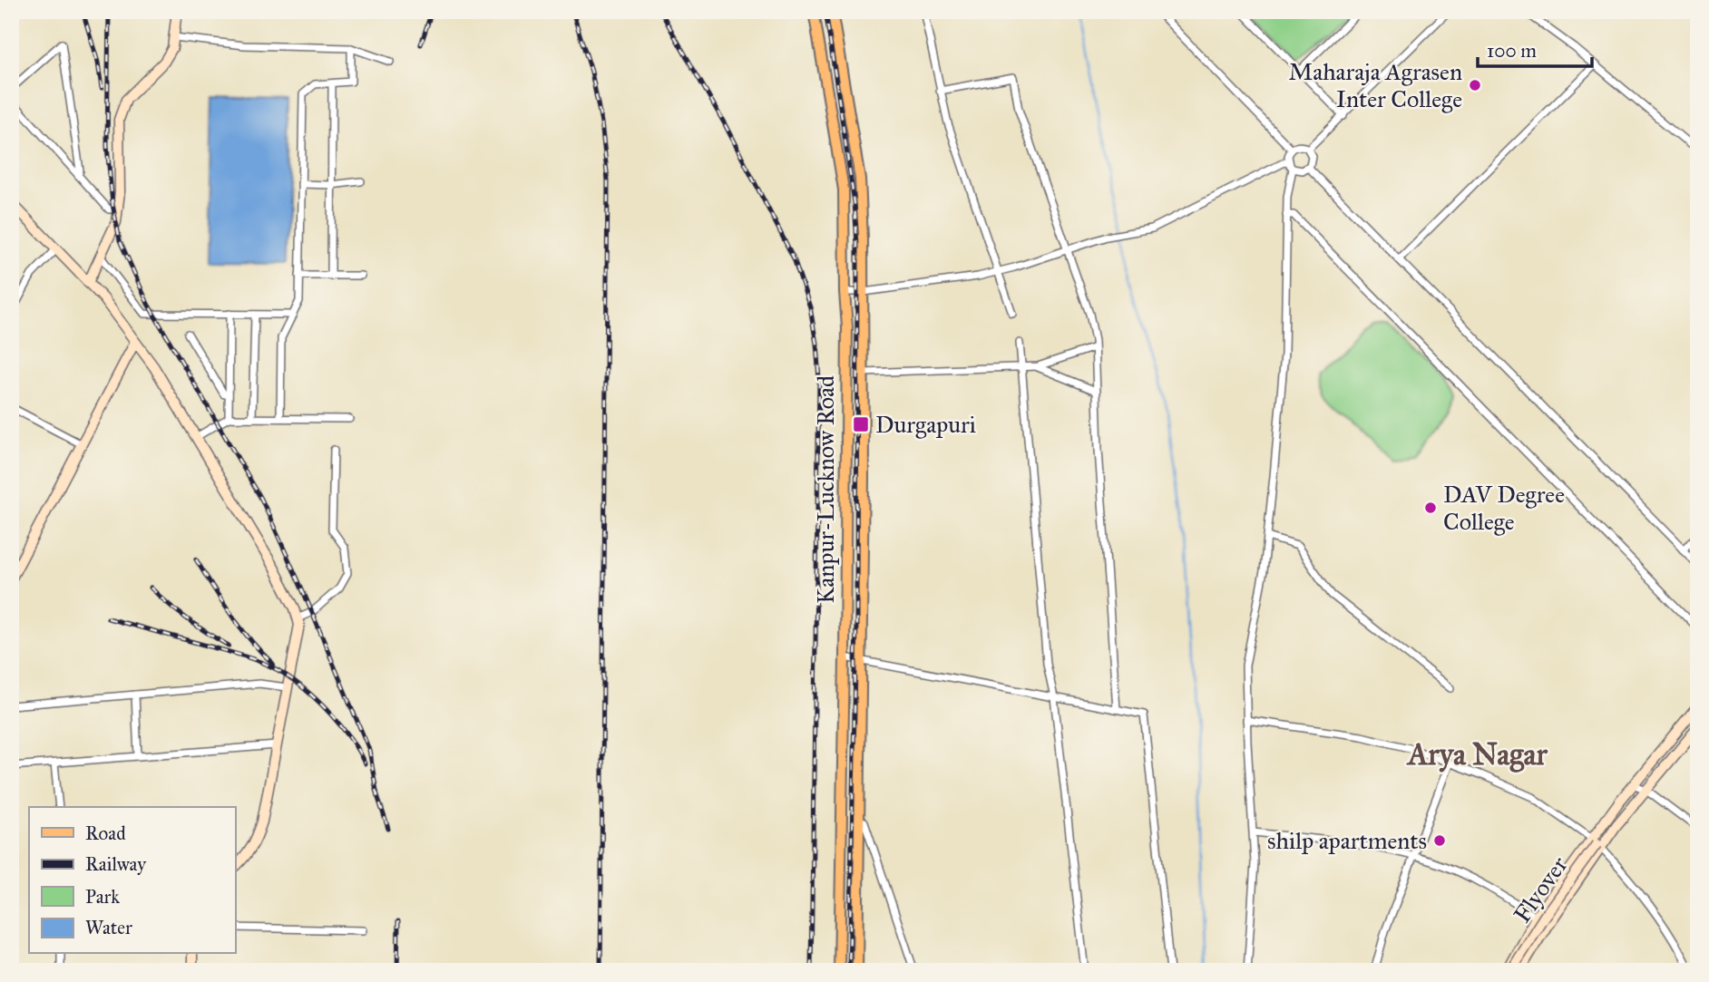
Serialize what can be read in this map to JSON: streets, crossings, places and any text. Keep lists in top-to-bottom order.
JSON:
{
  "streets": {
    "main road": ["Kanpur-Lucknow Road", "Flyover"]
  },
  "districts": ["Arya Nagar"],
  "places": {
    "other": ["Maharaja Agrasen Inter College", "DAV Degree College", "shilp apartments"],
    "transit": ["Durgapuri"]
  },
  "legend": [
    "Road",
    "Railway",
    "Park",
    "Water"
  ],
  "scale_bar": "100 m"
}
